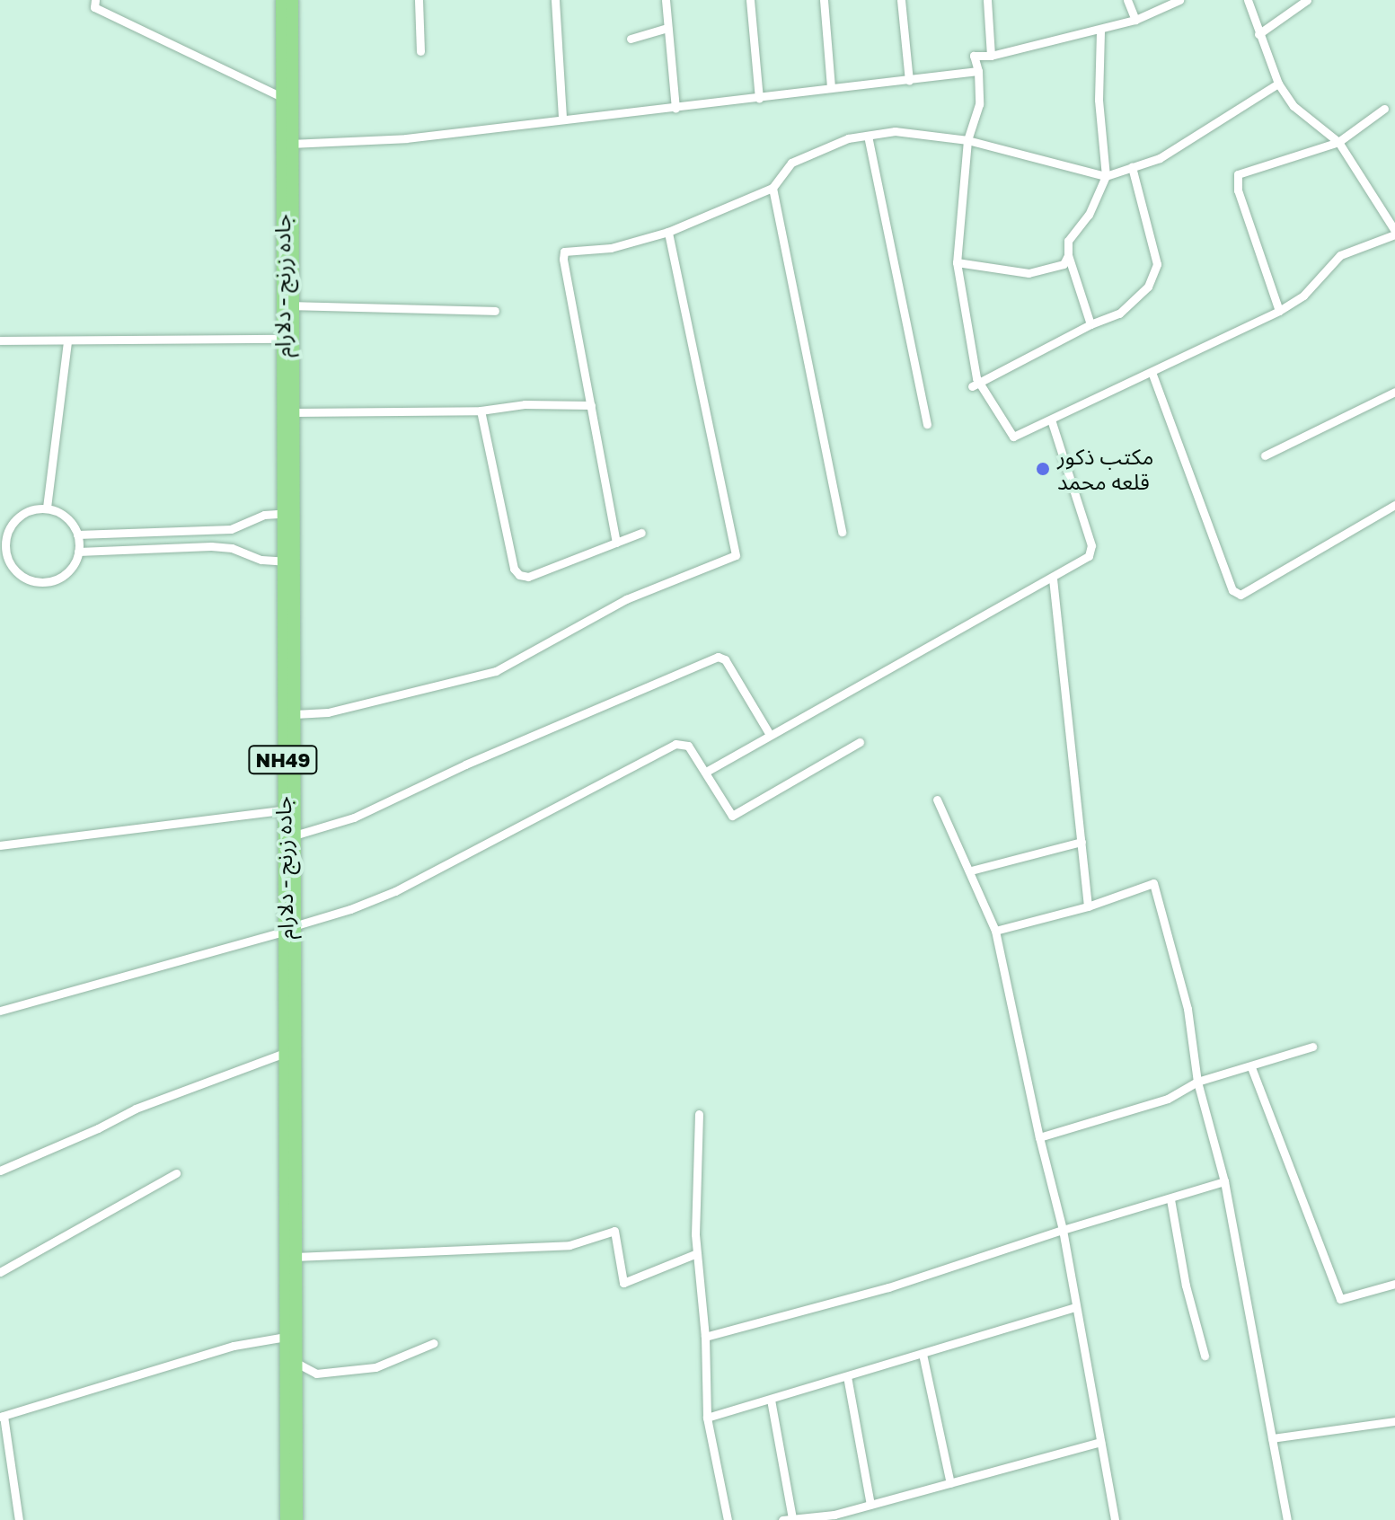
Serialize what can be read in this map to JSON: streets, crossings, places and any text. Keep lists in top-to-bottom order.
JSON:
{
  "streets": {
    "highway": ["جاده زرنج - دلارام", "NH49"]
  },
  "places": ["مکتب ذکور قلعه محمد"]
}
